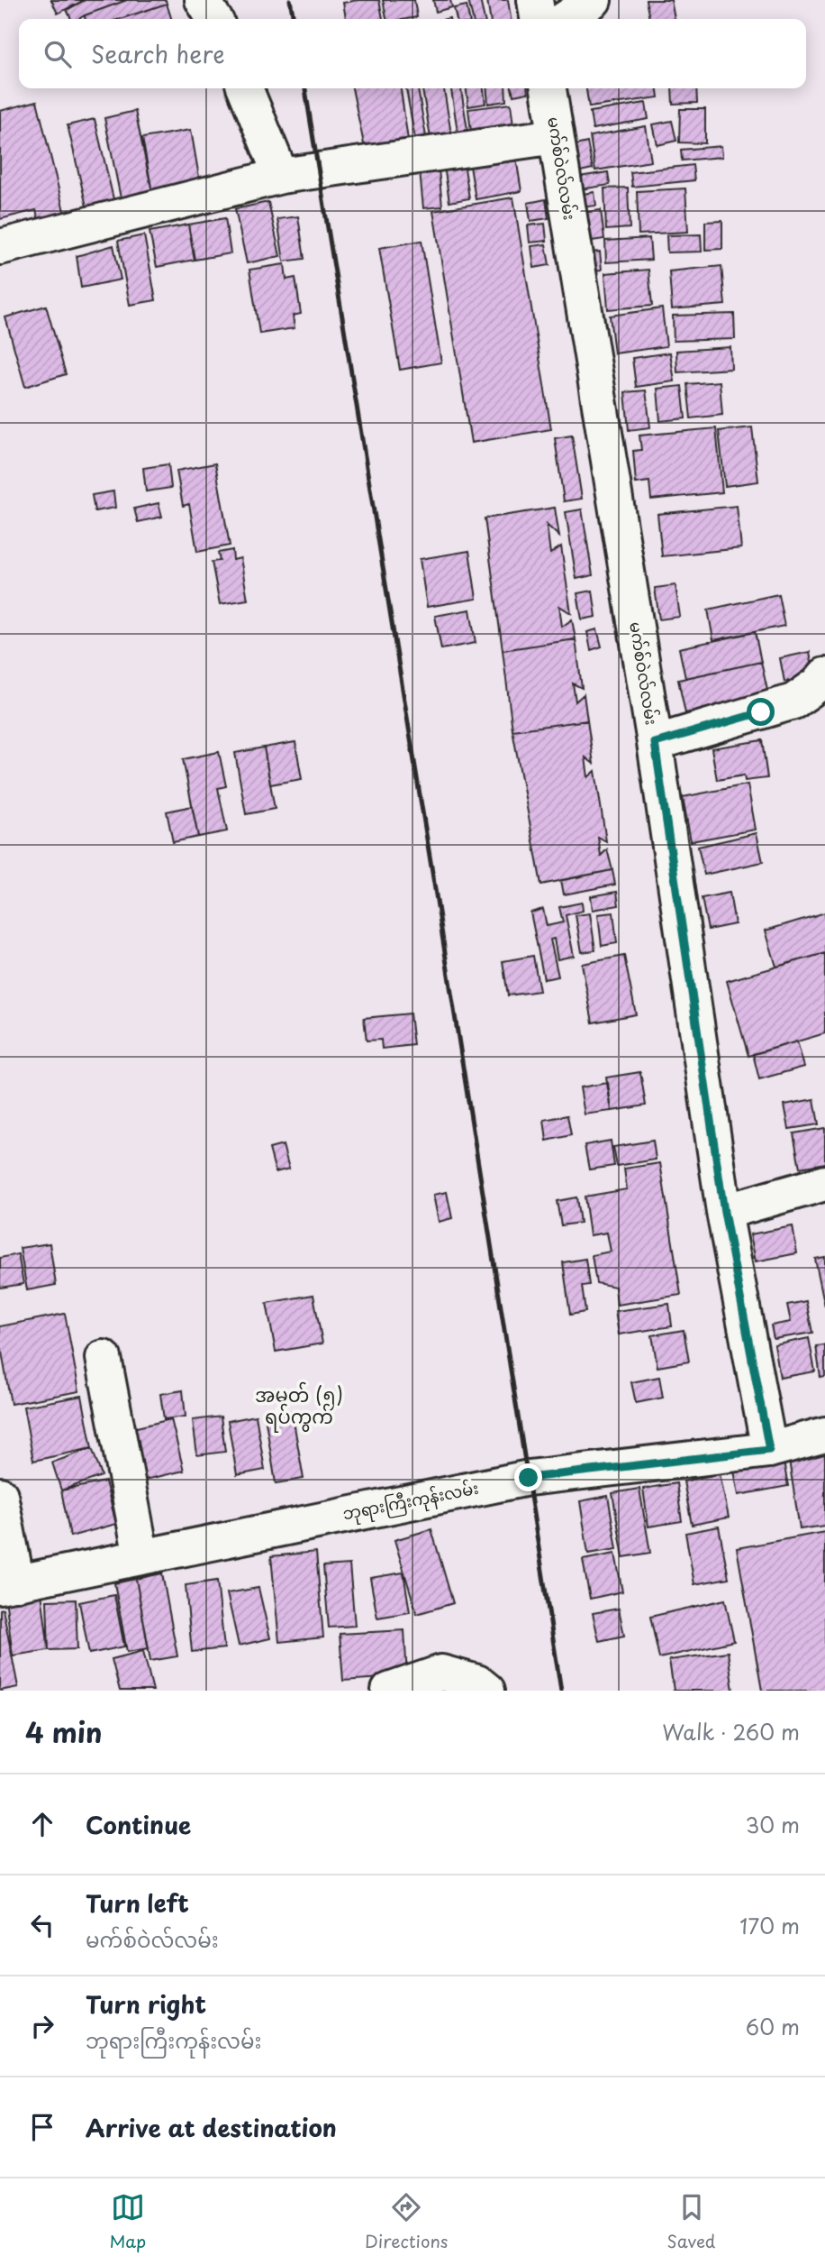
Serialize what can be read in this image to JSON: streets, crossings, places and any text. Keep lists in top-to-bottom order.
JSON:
{
  "streets": {
    "street": ["မက်စ်ဝဲလ်လမ်း", "ဘုရားကြီးကုန်းလမ်း"]
  },
  "crossings": [
    ["မက်စ်ဝဲလ်လမ်း", "ဘုရားကြီးကုန်းလမ်း"]
  ],
  "districts": ["အမှတ် (၅) ရပ်ကွက်"],
  "page": {
    "search": "Search here",
    "heading": ["4 min", "Walk · 260 m"],
    "list": [
      ["Continue", "30 m"],
      ["Turn left", "မက်စ်ဝဲလ်လမ်း", "170 m"],
      ["Turn right", "ဘုရားကြီးကုန်းလမ်း", "60 m"],
      "Arrive at destination"
    ],
    "nav": ["Map", "Directions", "Saved"]
  }
}
